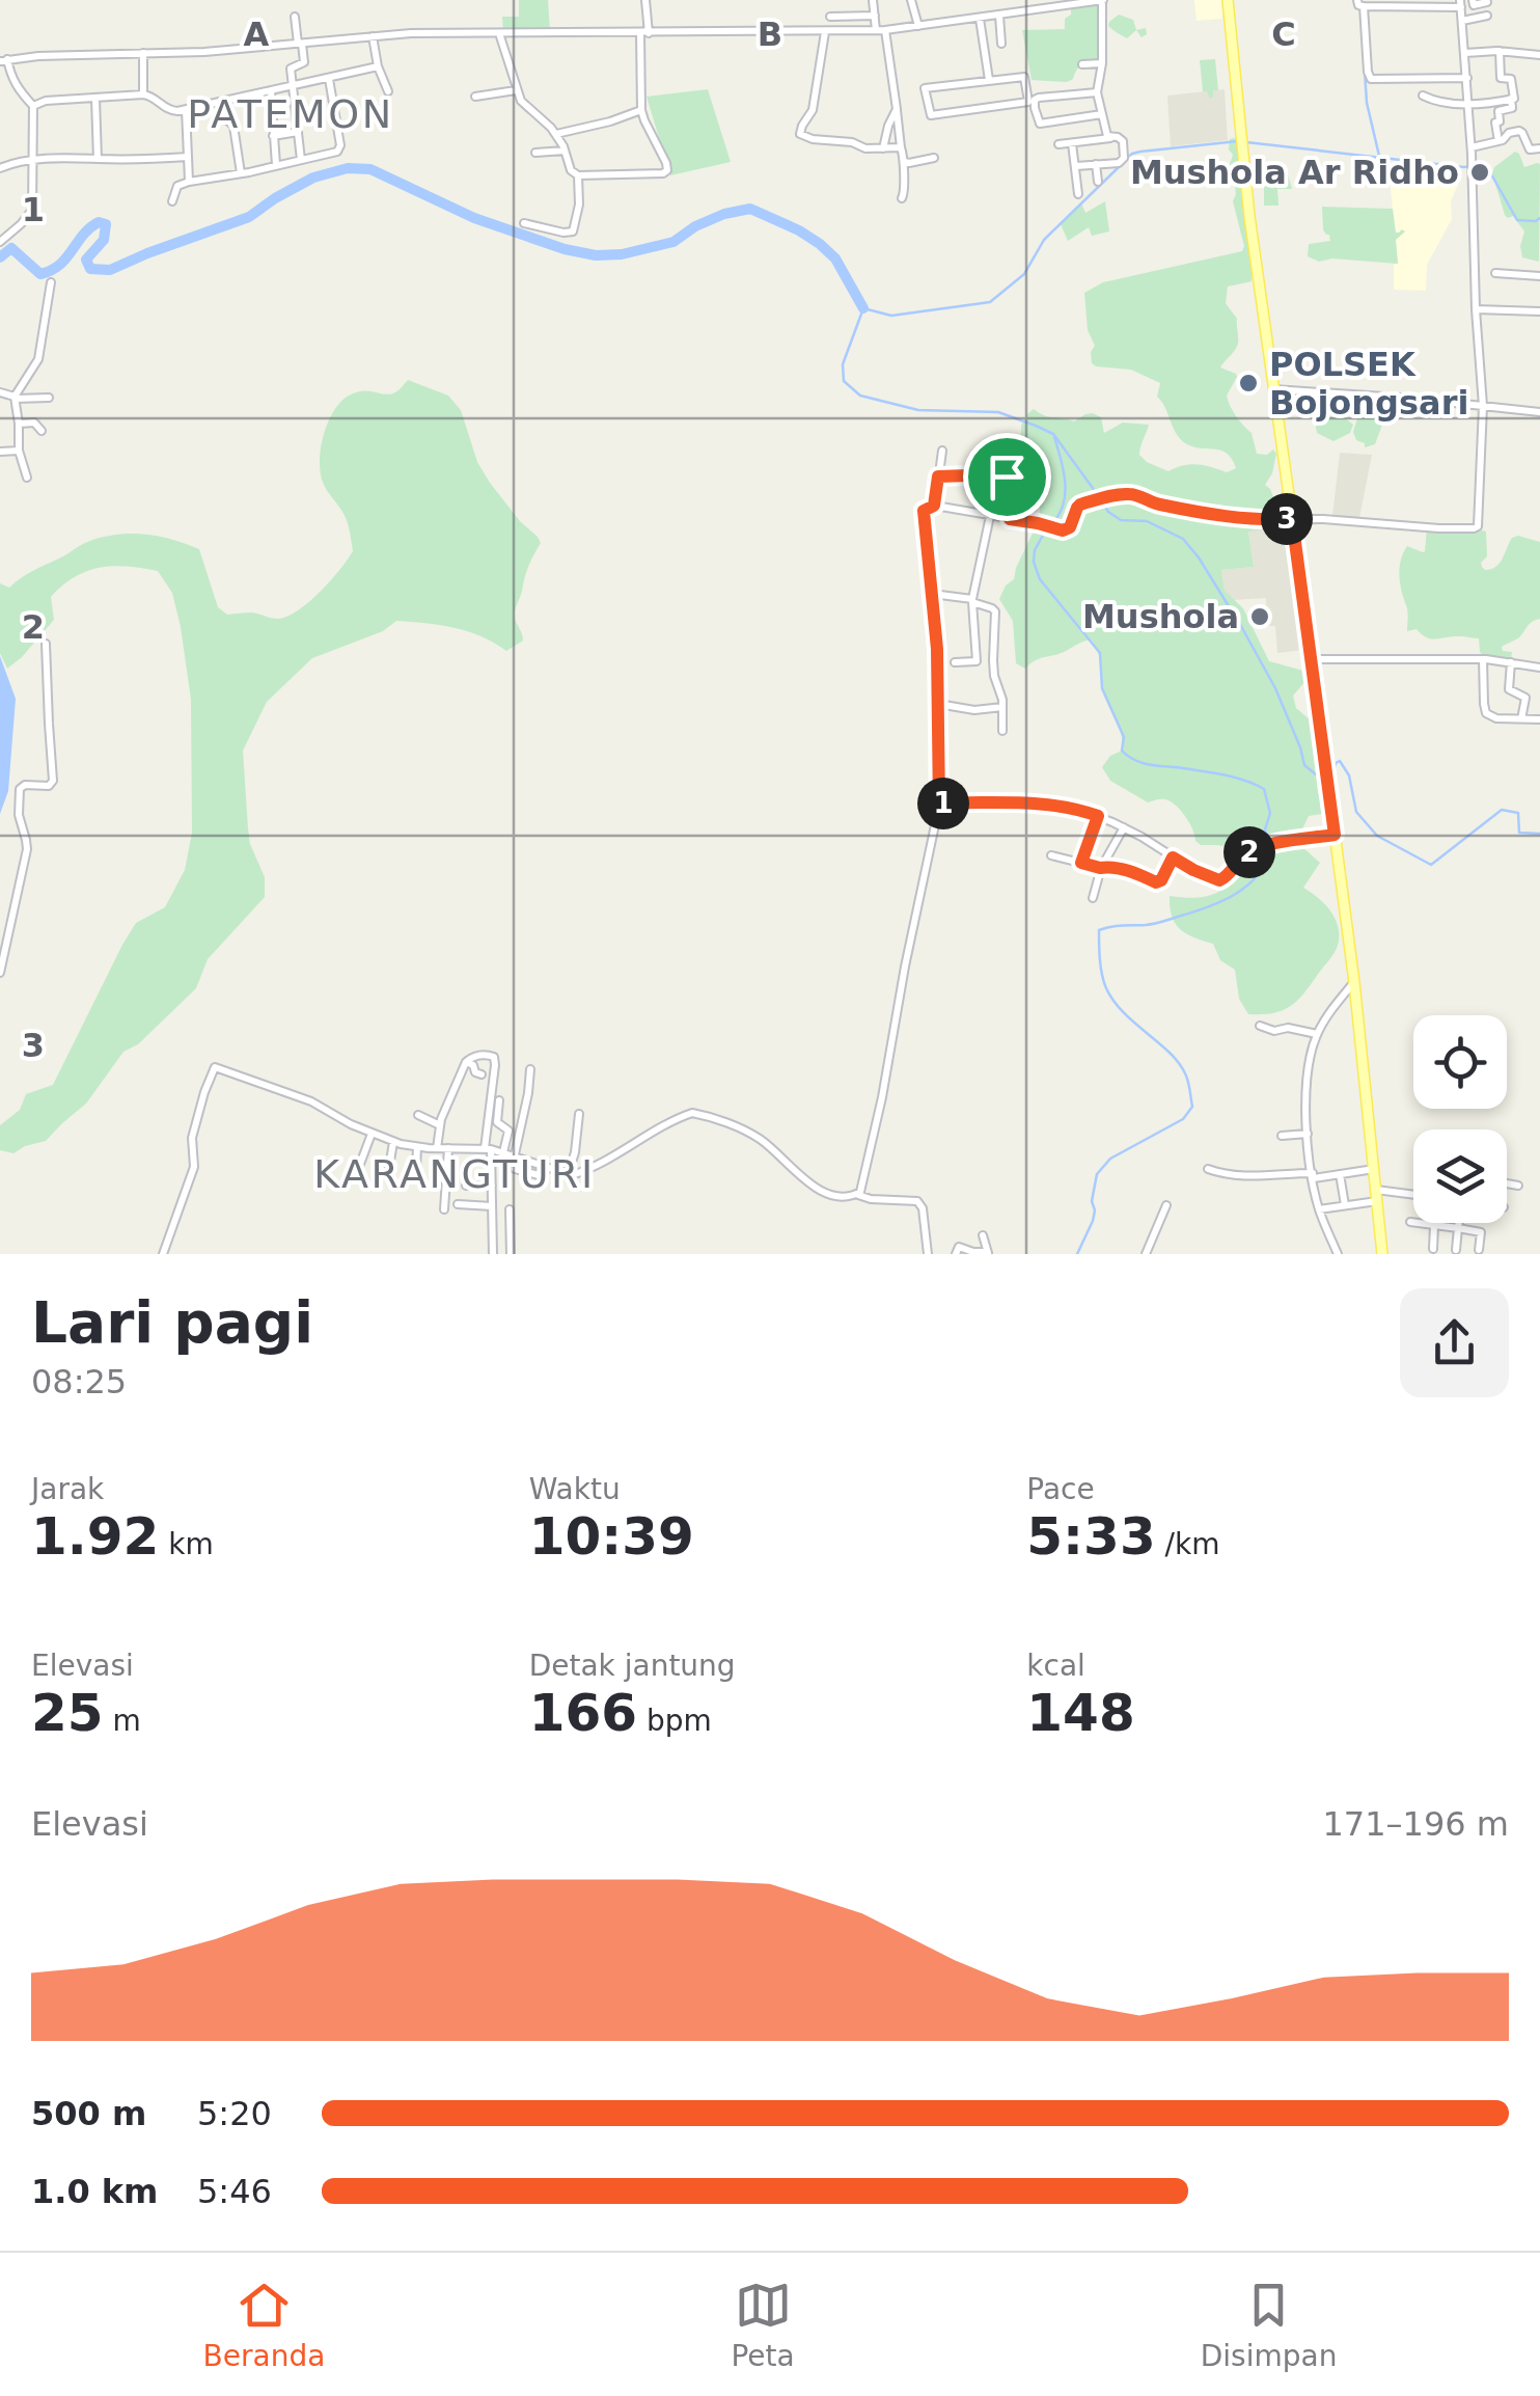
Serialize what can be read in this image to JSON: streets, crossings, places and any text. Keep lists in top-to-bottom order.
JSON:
{
  "districts": ["PATEMON", "KARANGTURI"],
  "places": ["Mushola Ar Ridho", "POLSEK Bojongsari", "Mushola"],
  "page": {
    "pins": ["3", "1", "2"],
    "heading": ["Lari pagi", "08:25"],
    "stats": [
      ["Jarak", "1.92 km"],
      ["Waktu", "10:39"],
      ["Pace", "5:33 /km"],
      ["Elevasi", "25 m"],
      ["Detak jantung", "166 bpm"],
      ["kcal", "148"]
    ],
    "chart": ["Elevasi", "171–196 m"],
    "list": [
      {
        "name": "500 m",
        "note": "5:20"
      },
      {
        "name": "1.0 km",
        "note": "5:46"
      }
    ],
    "tabs": ["Beranda", "Peta", "Disimpan"]
  },
  "grid": {
    "columns": ["A", "B", "C"],
    "rows": ["1", "2", "3"]
  }
}
